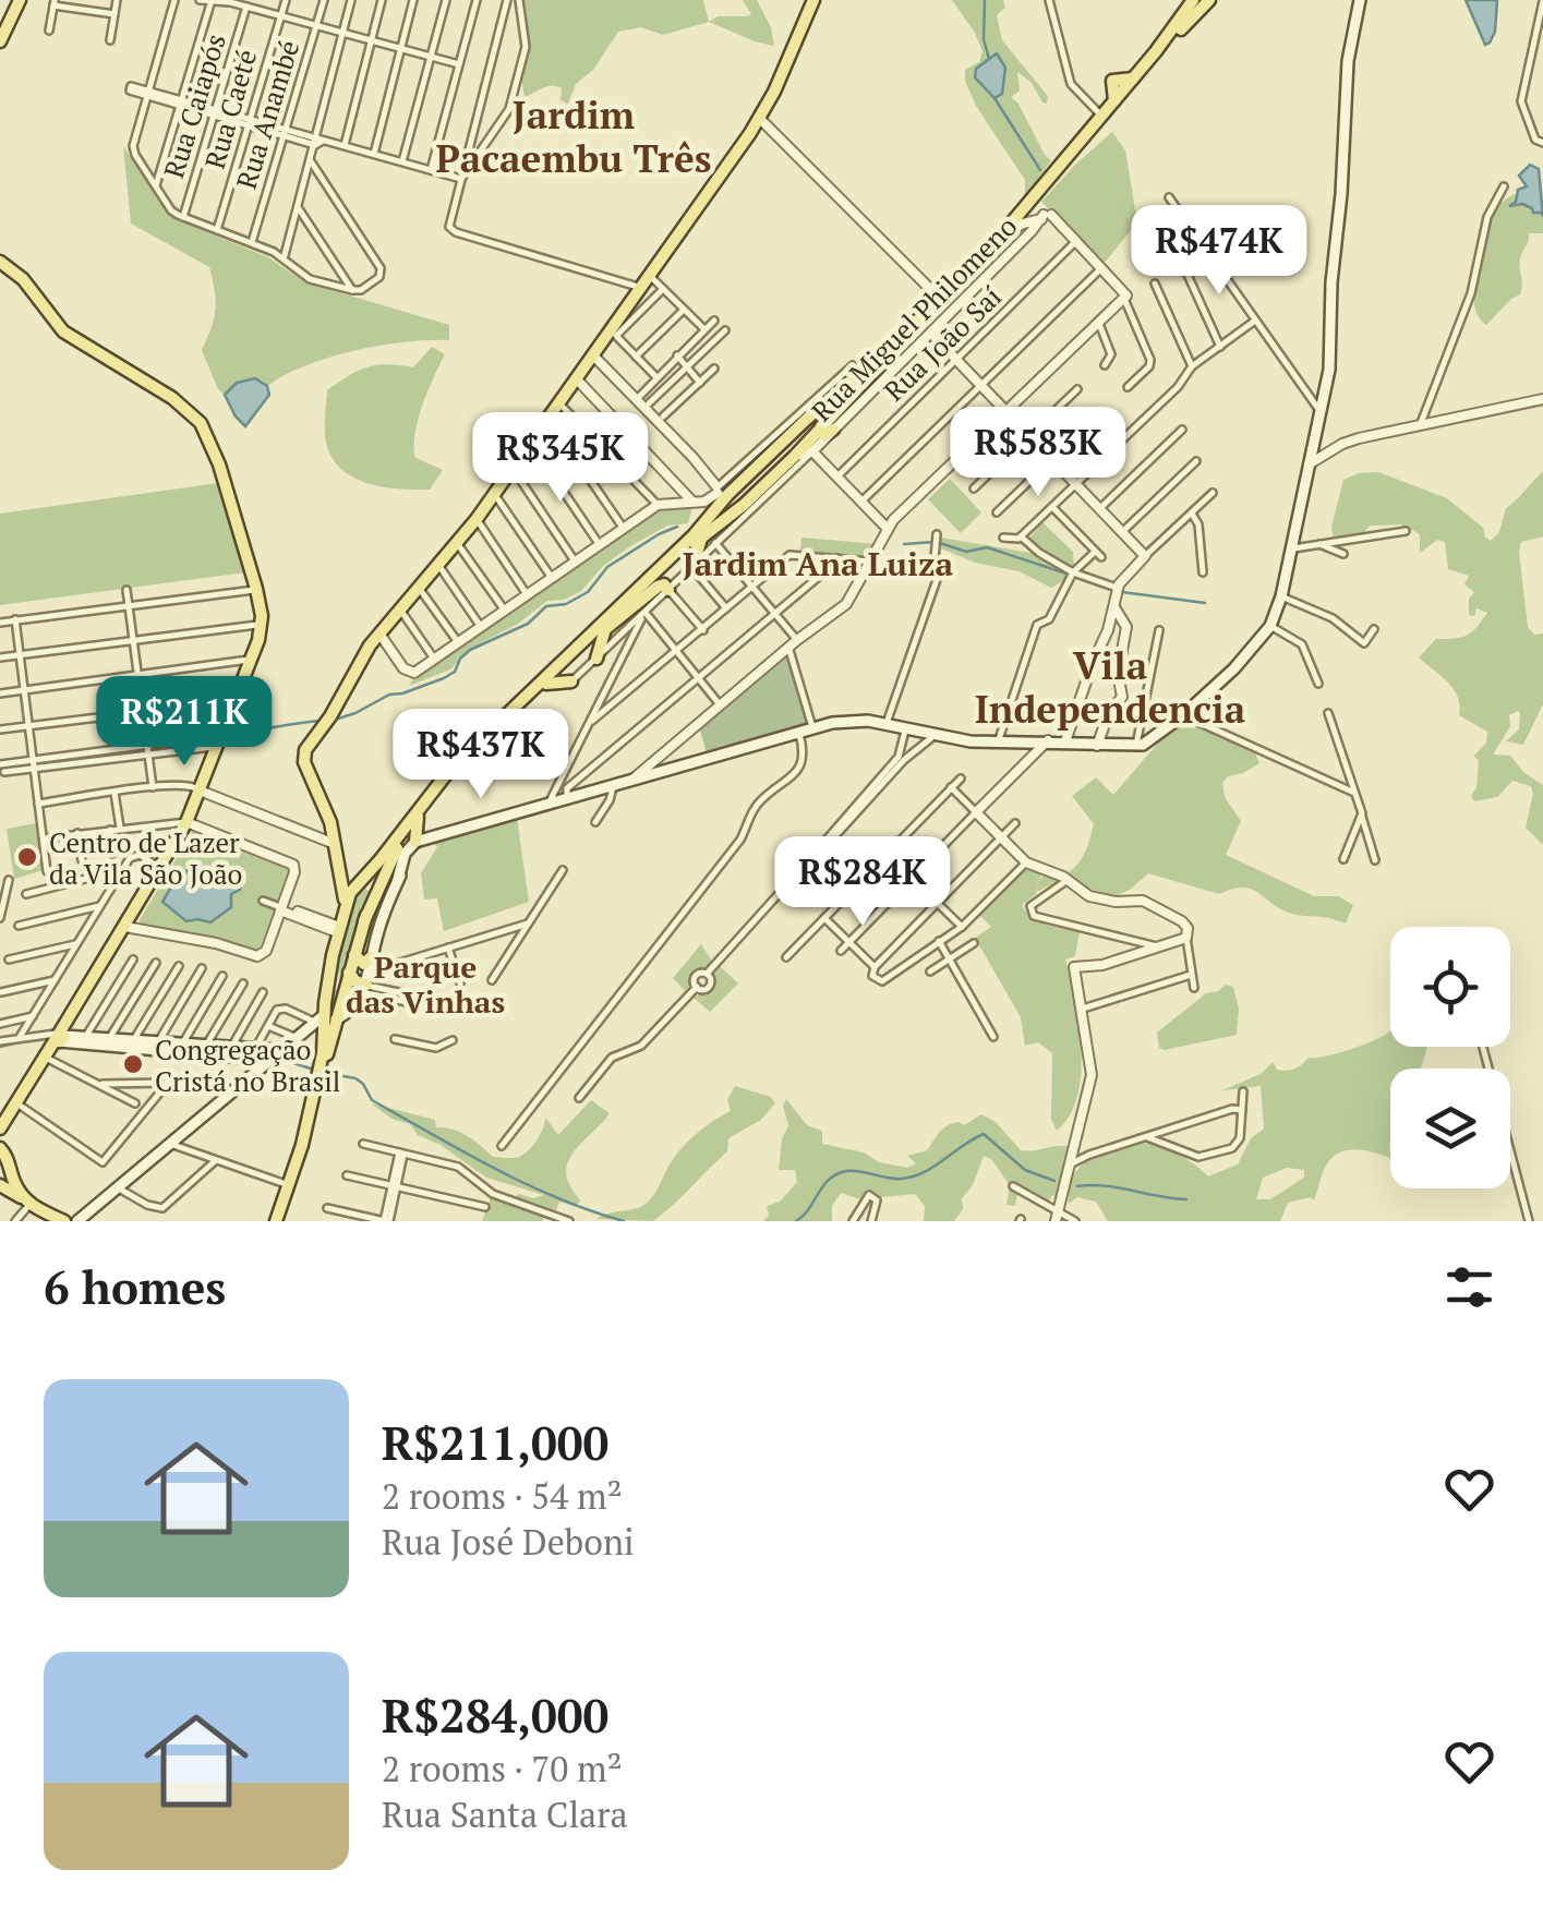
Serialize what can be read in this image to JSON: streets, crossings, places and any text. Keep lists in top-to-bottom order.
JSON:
{
  "streets": {
    "street": [
      "Rua Caiapós",
      "Rua Caeté",
      "Rua Anambé",
      "Rua Miguel Philomeno",
      "Rua João Saí"
    ]
  },
  "districts": [
    "Jardim Pacaembu Três",
    "Jardim Ana Luiza",
    "Vila Independencia",
    "Parque das Vinhas"
  ],
  "places": ["Centro de Lazer da Vila São João", "Congregação Cristá no Brasil"],
  "page": {
    "price": [
      "R$474K",
      "R$583K",
      "R$345K",
      "R$211K",
      "R$437K",
      "R$284K"
    ],
    "heading": "6 homes",
    "list": [
      {
        "name": "R$211,000",
        "note": "2 rooms · 54 m² · Rua José Deboni"
      },
      {
        "name": "R$284,000",
        "note": "2 rooms · 70 m² · Rua Santa Clara"
      }
    ]
  }
}
